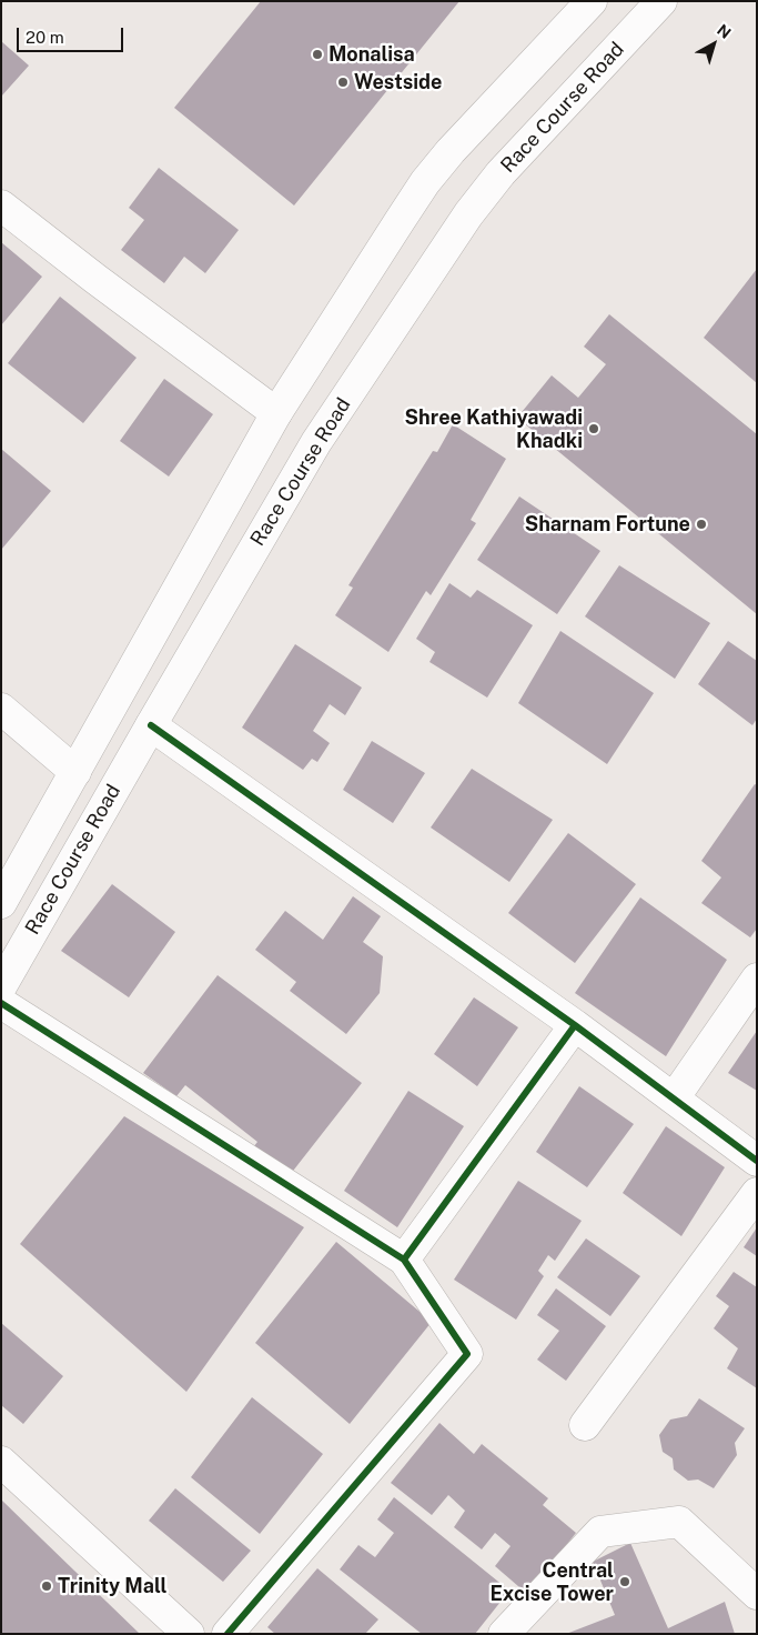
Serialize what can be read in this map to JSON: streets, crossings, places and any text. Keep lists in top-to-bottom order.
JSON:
{
  "streets": {
    "street": ["Race Course Road"]
  },
  "places": [
    "Monalisa",
    "Westside",
    "Shree Kathiyawadi Khadki",
    "Sharnam Fortune",
    "Central Excise Tower",
    "Trinity Mall"
  ],
  "scale_bar": "20 m",
  "north": "top right"
}
